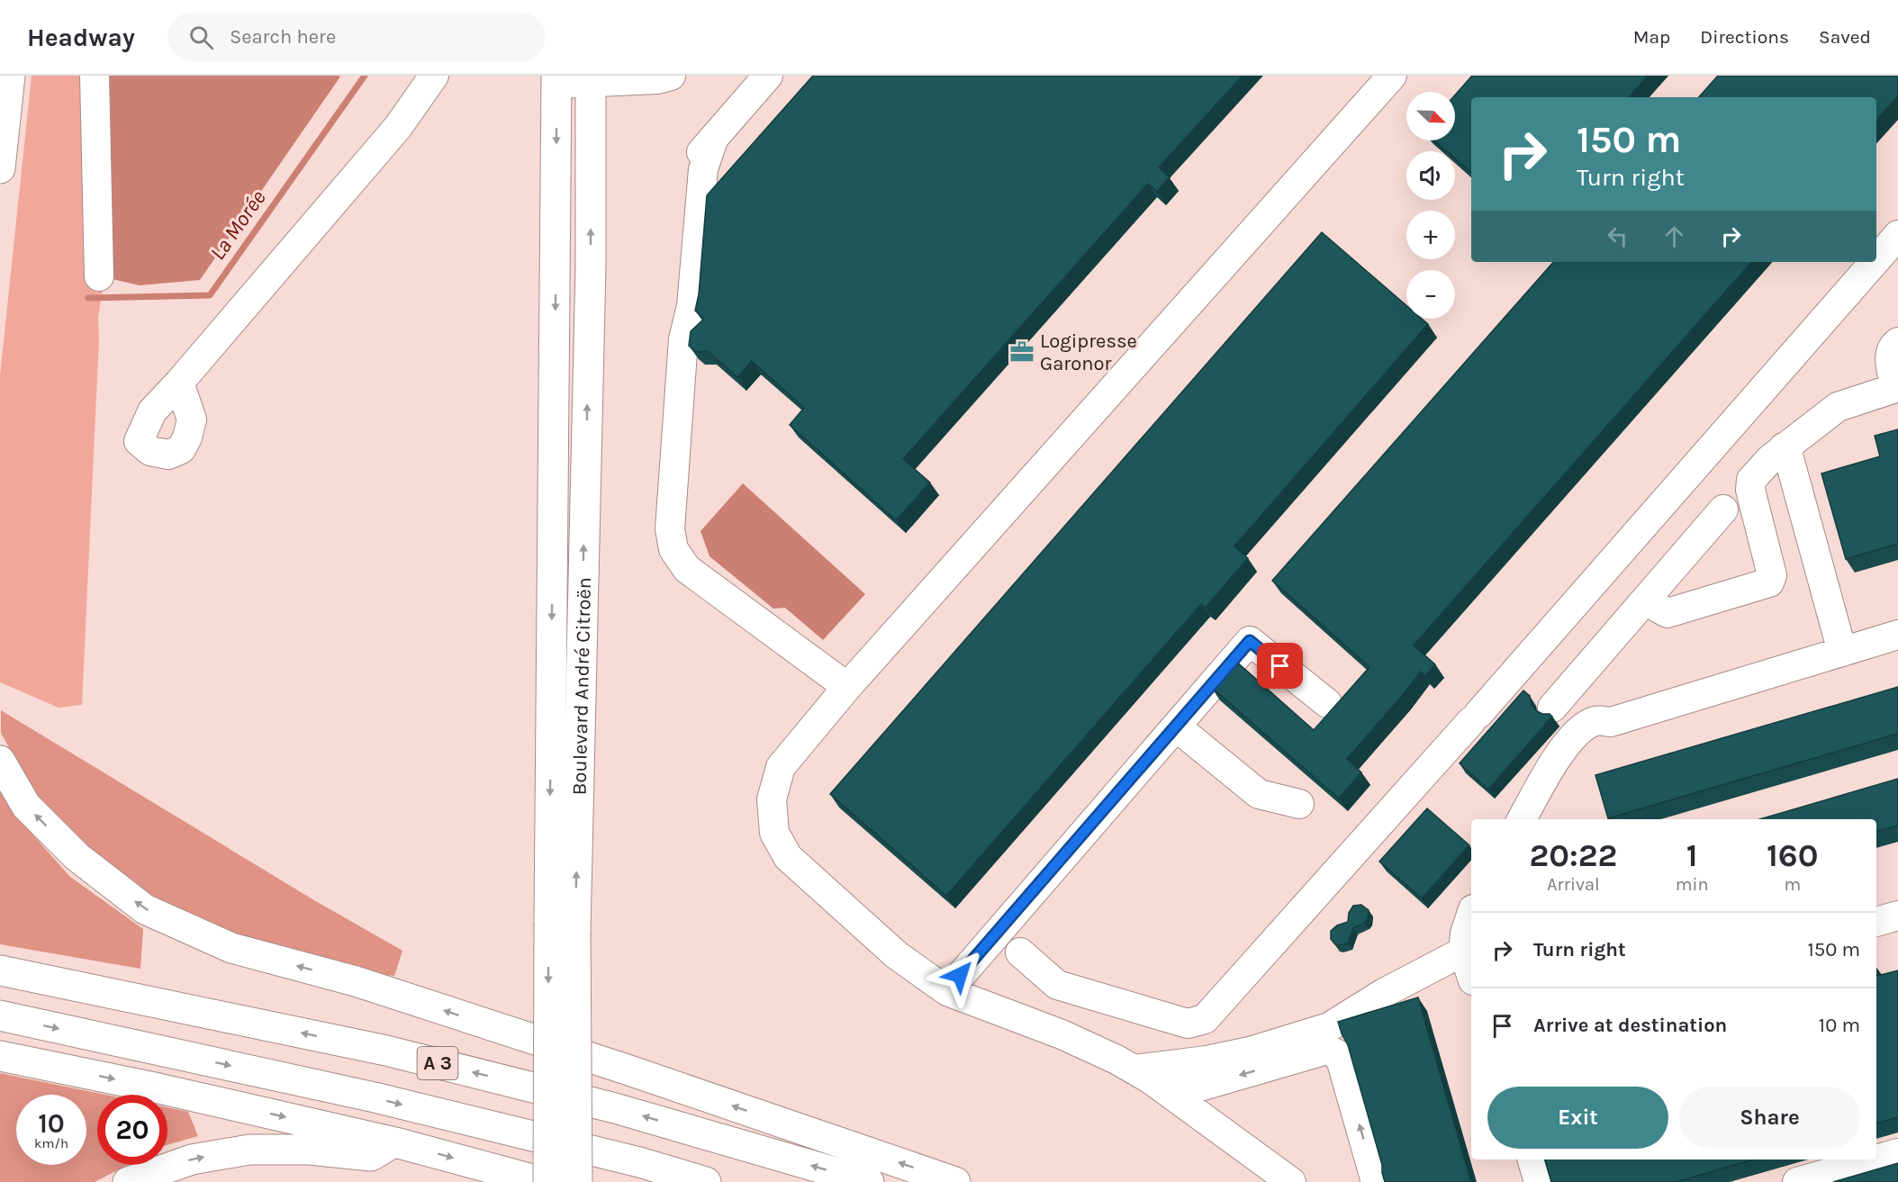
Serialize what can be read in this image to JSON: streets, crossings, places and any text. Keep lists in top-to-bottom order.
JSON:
{
  "streets": {
    "main road": ["Boulevard André Citroën", "A 3"]
  },
  "water": ["La Morée"],
  "places": {
    "office": ["Logipresse Garonor"]
  },
  "north": "bottom right",
  "page": {
    "header": "Headway",
    "search": "Search here",
    "nav": ["Map", "Directions", "Saved"],
    "map_buttons": ["+", "−"],
    "turn": ["150 m", "Turn right"],
    "eta": [
      "20:22",
      "Arrival",
      "1",
      "min",
      "160",
      "m"
    ],
    "list": [
      {
        "name": "Turn right",
        "value": "150 m"
      },
      {
        "name": "Arrive at destination",
        "value": "10 m"
      }
    ],
    "buttons": ["Exit", "Share"],
    "speed": "10 km/h",
    "limit": "20"
  }
}
